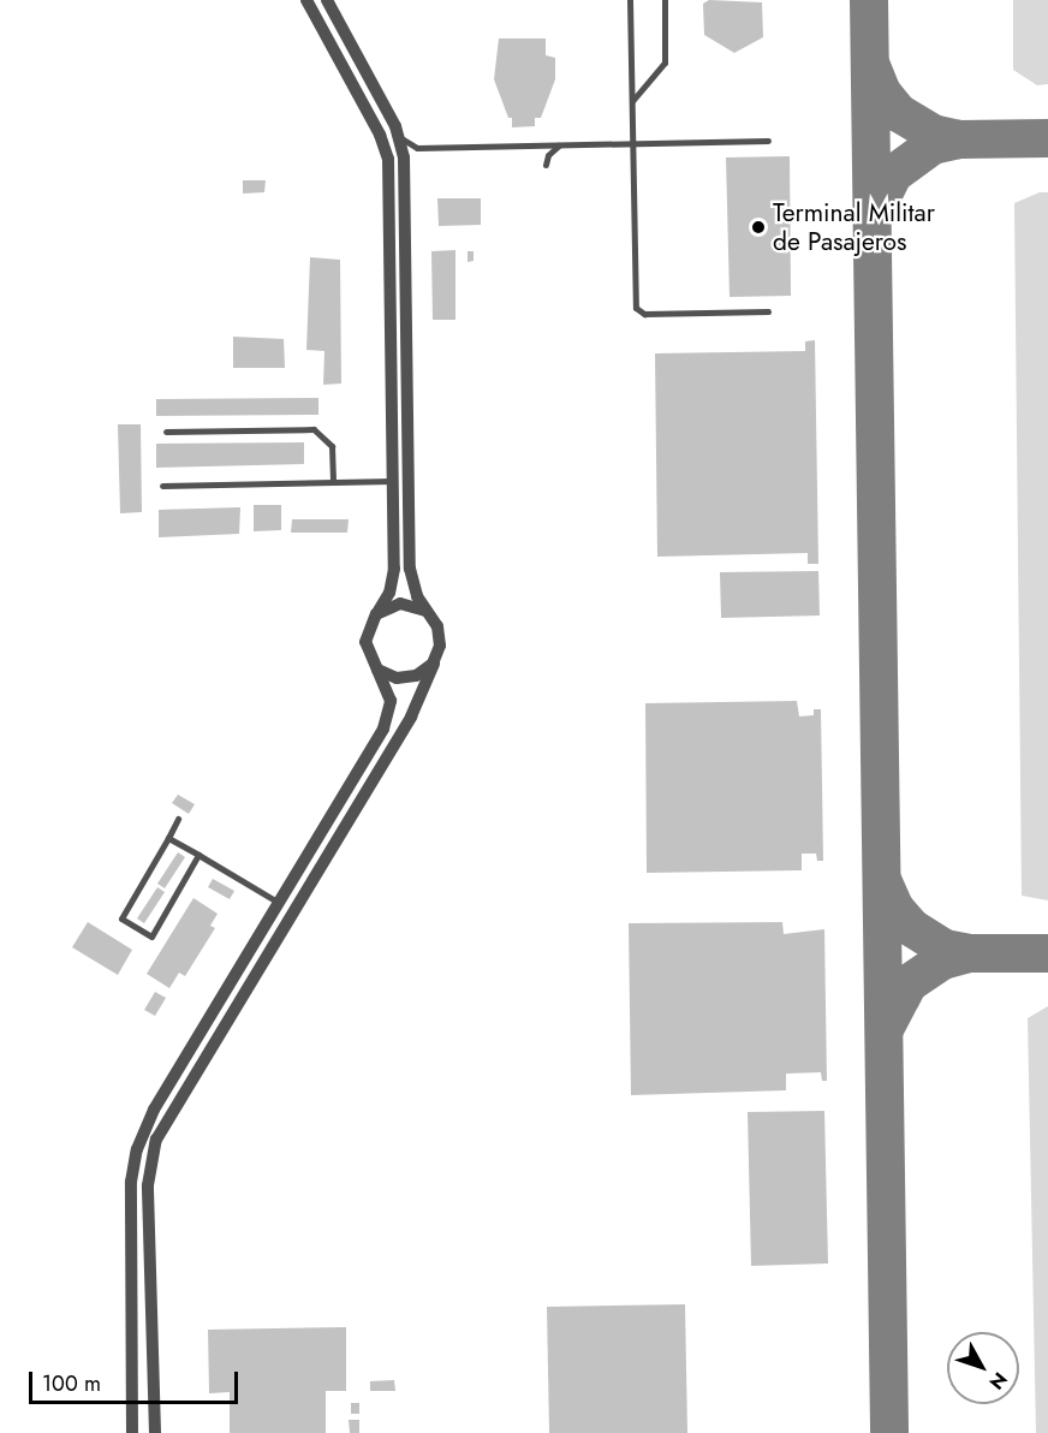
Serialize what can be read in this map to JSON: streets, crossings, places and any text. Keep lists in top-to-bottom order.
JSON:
{
  "places": ["Terminal Militar de Pasajeros"],
  "scale_bar": "100 m",
  "north": "bottom right"
}
